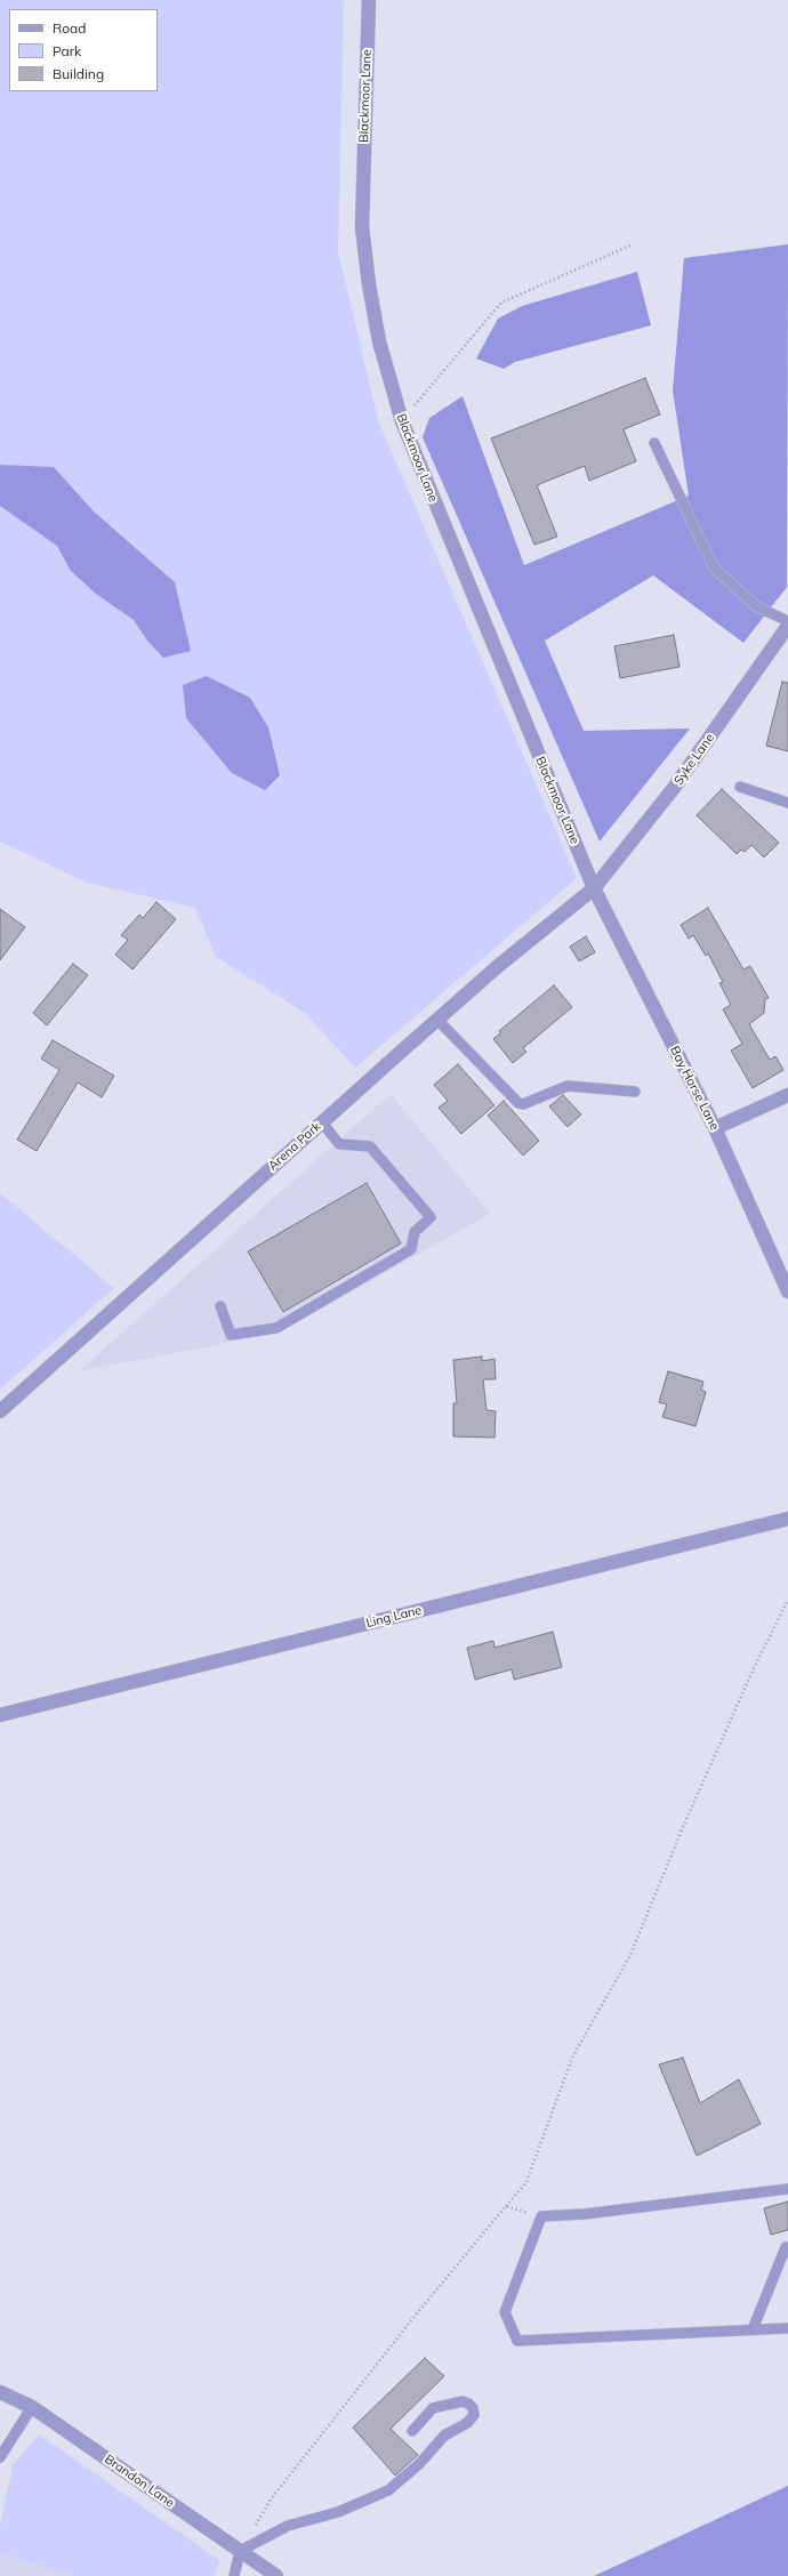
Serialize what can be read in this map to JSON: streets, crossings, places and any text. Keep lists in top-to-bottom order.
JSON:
{
  "streets": {
    "street": [
      "Blackmoor Lane",
      "Syke Lane",
      "Bay Horse Lane",
      "Arena Park",
      "Ling Lane",
      "Brandon Lane"
    ]
  },
  "crossings": [
    ["Blackmoor Lane", "Syke Lane"],
    ["Blackmoor Lane", "Bay Horse Lane"],
    ["Blackmoor Lane", "Arena Park"],
    ["Syke Lane", "Bay Horse Lane"],
    ["Syke Lane", "Arena Park"],
    ["Bay Horse Lane", "Arena Park"]
  ],
  "legend": ["Road", "Park", "Building"]
}
